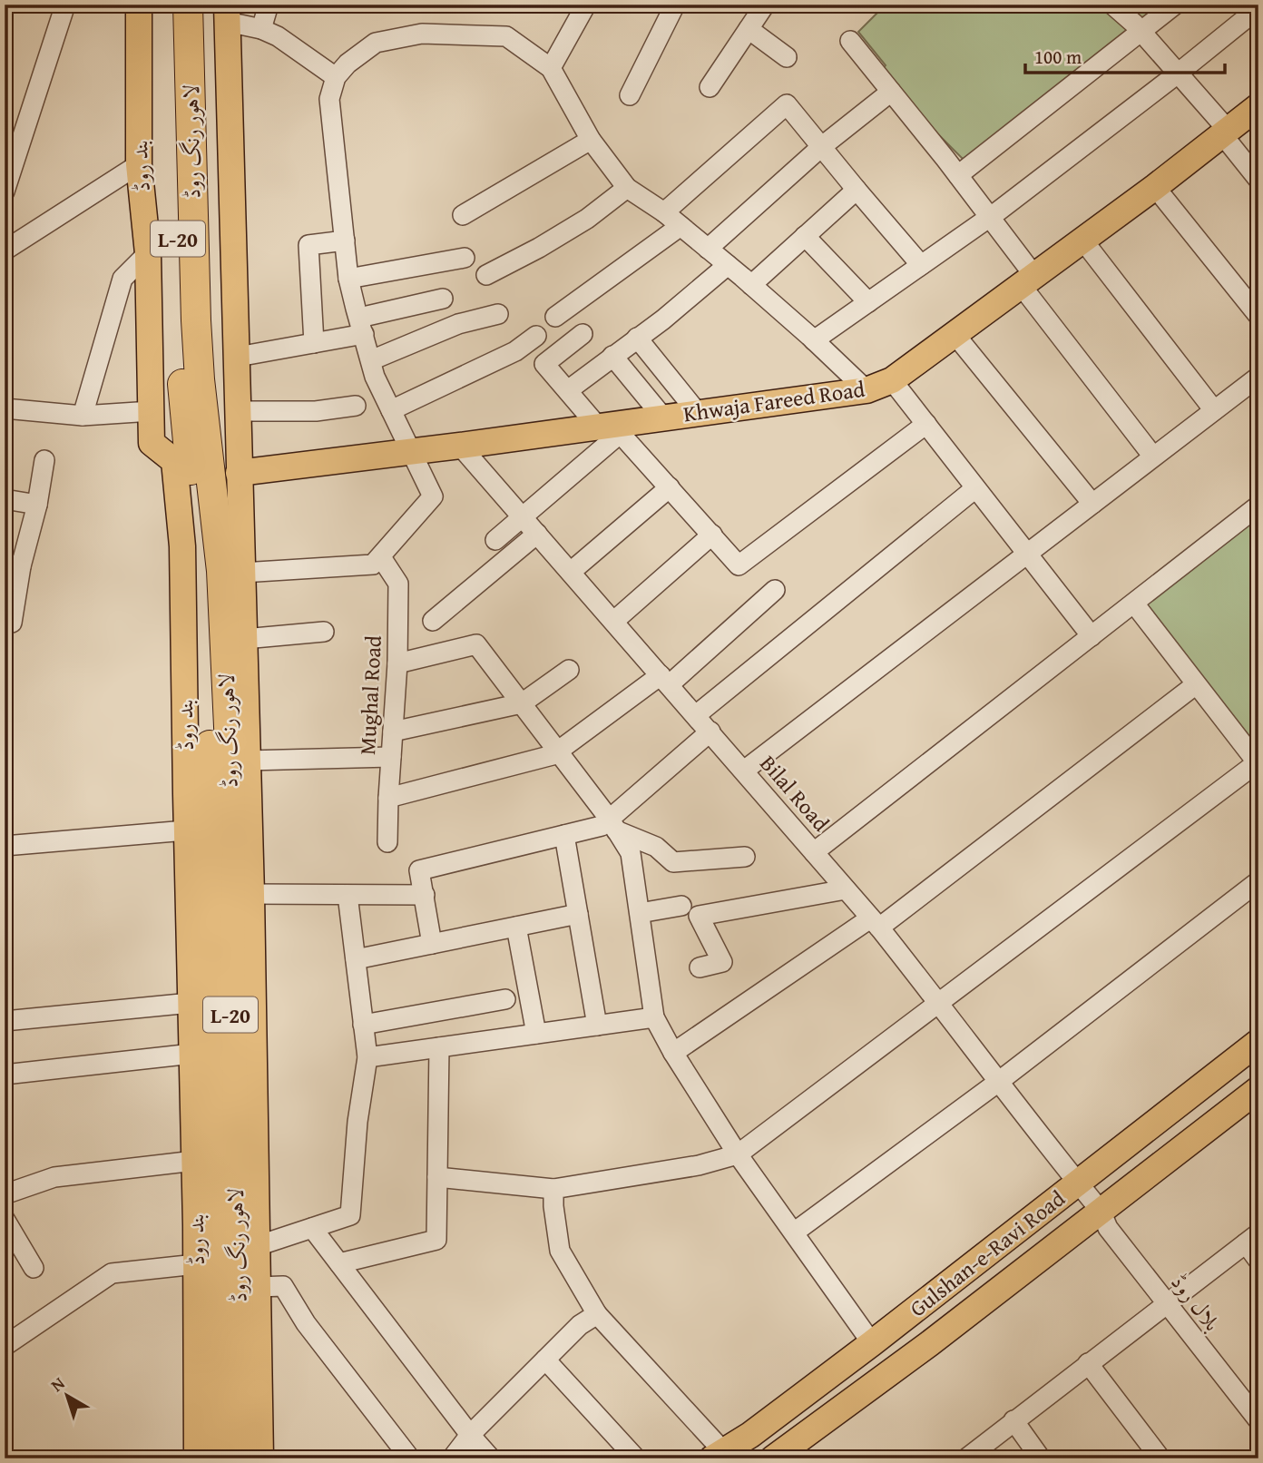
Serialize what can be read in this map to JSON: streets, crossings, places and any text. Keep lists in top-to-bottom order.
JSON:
{
  "streets": {
    "highway": ["لاہور رنگ روڈ", "L-20"],
    "main road": ["بند روڈ", "Khwaja Fareed Road", "Gulshan-e-Ravi Road"],
    "street": ["Mughal Road", "Bilal Road", "بلال روڈ"]
  },
  "crossings": [
    ["Khwaja Fareed Road", "Bilal Road"],
    ["Bilal Road", "Gulshan-e-Ravi Road"],
    ["Bilal Road", "بلال روڈ"],
    ["Gulshan-e-Ravi Road", "بلال روڈ"]
  ],
  "scale_bar": "100 m",
  "north": "top left"
}
